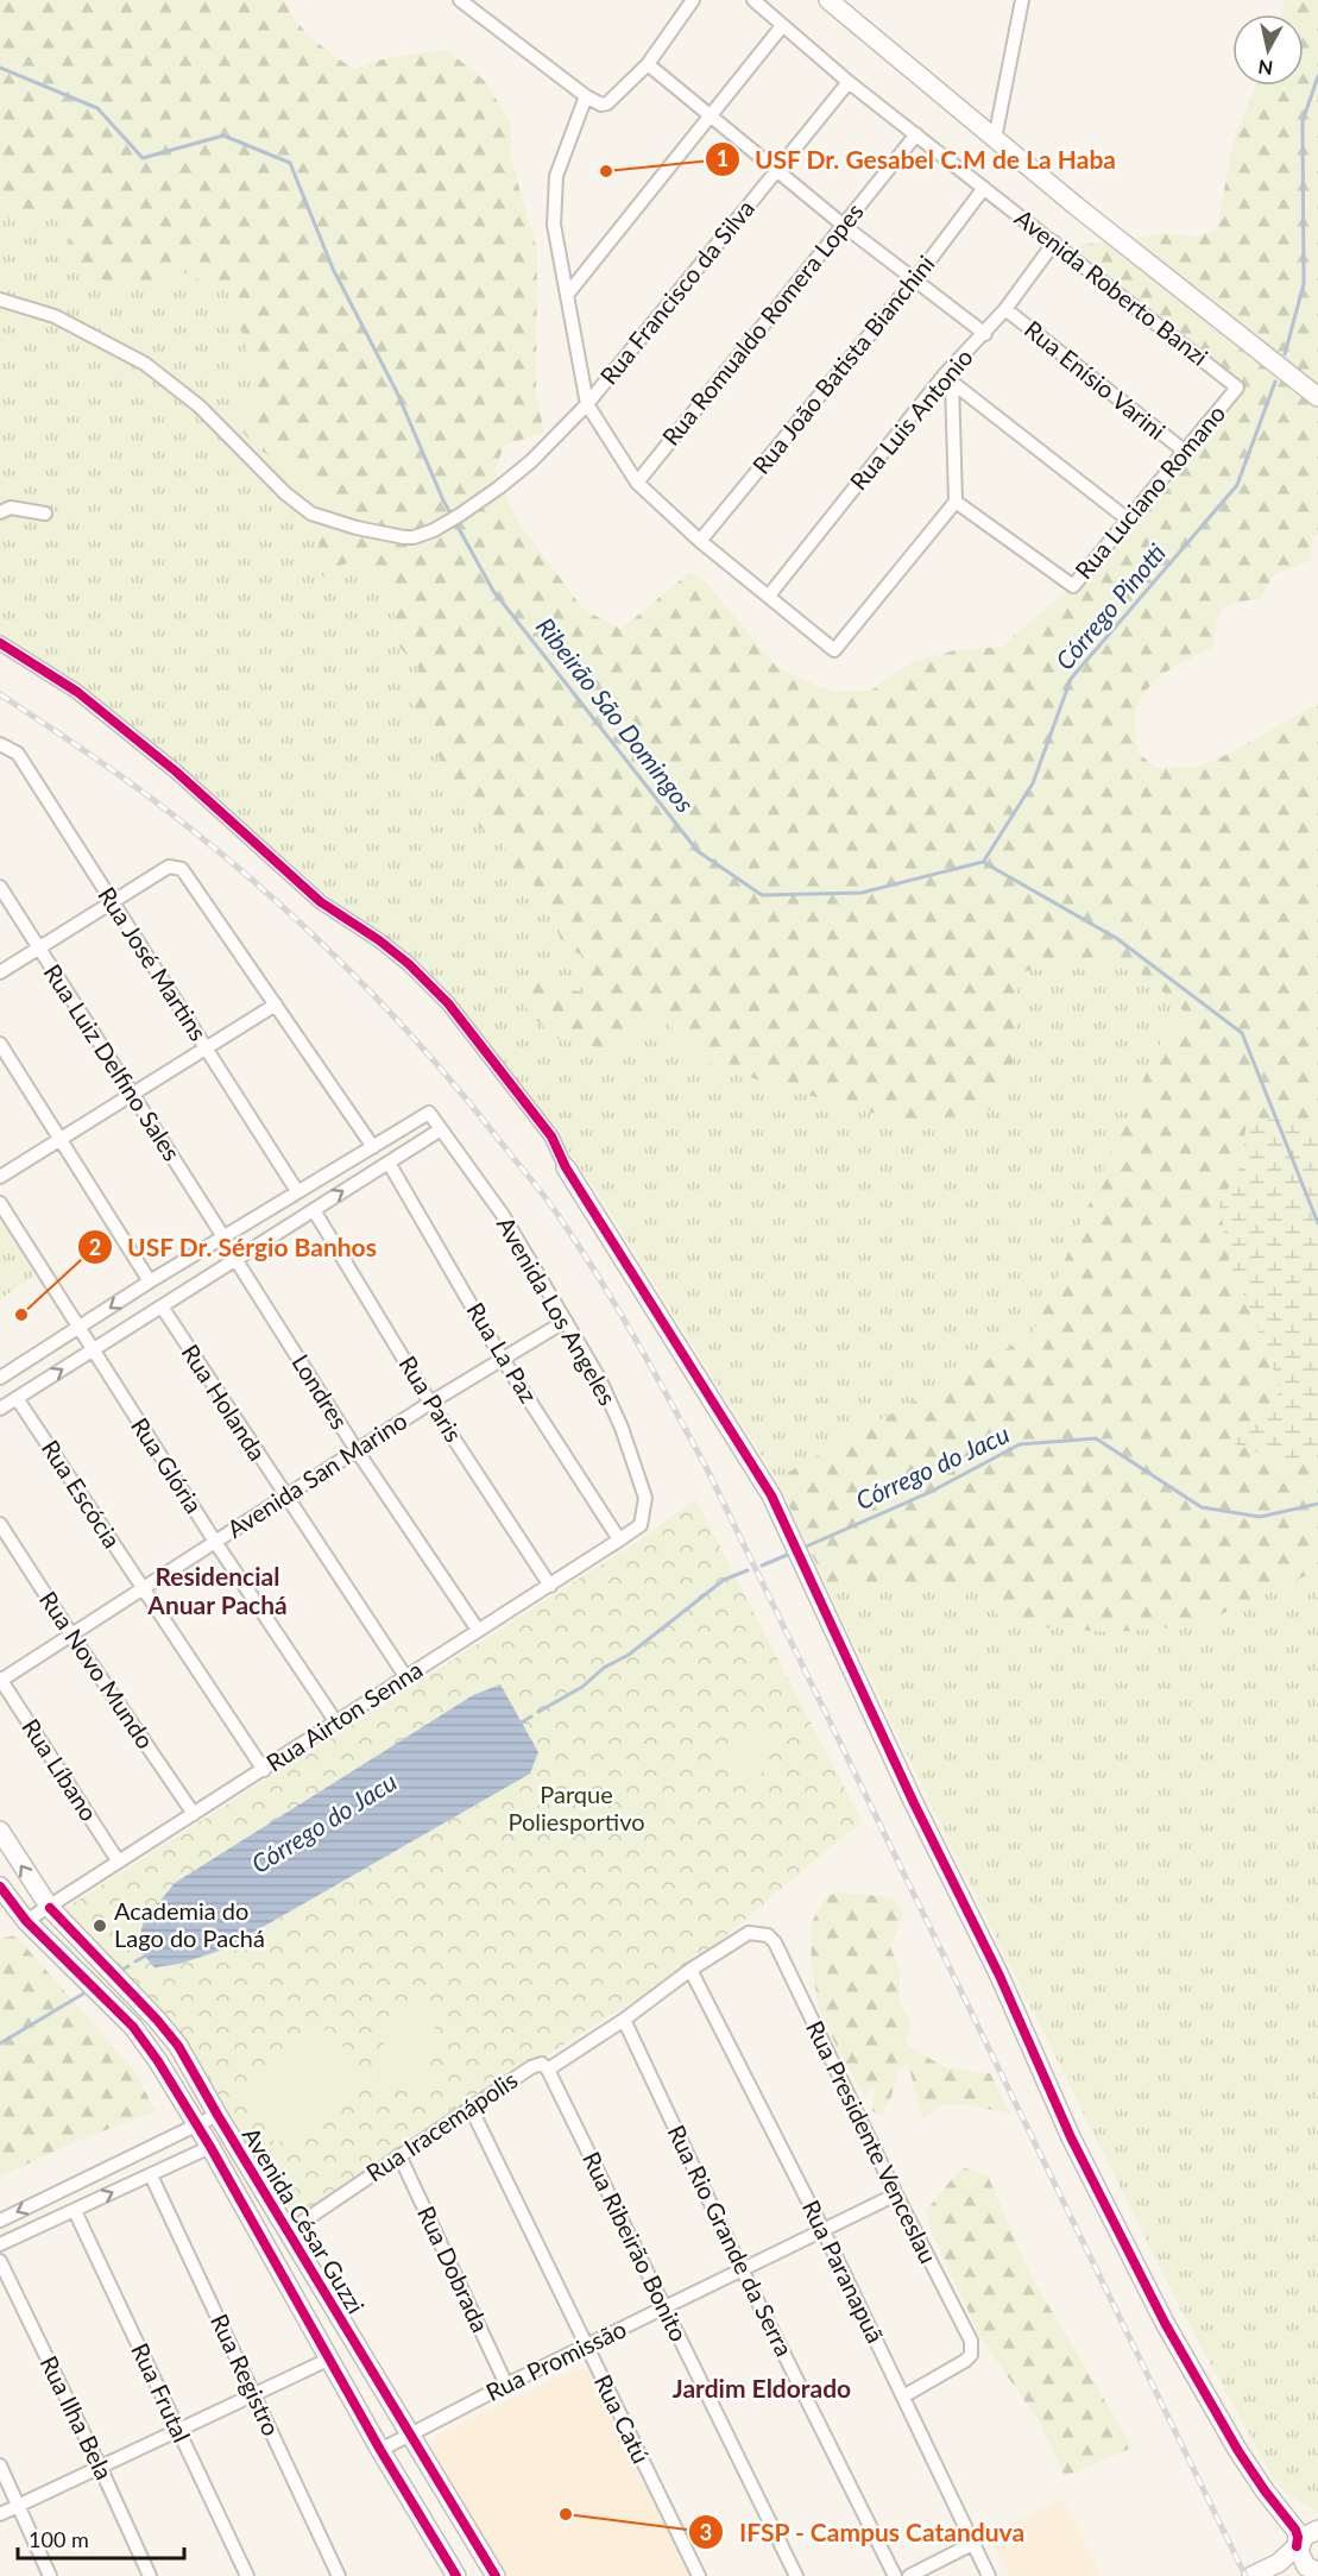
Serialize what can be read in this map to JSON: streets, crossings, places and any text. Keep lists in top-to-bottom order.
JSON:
{
  "streets": {
    "street": [
      "Avenida Roberto Banzi",
      "Rua Francisco da Silva",
      "Rua Romualdo Romera Lopes",
      "Rua João Batista Bianchini",
      "Rua Enísio Varini",
      "Rua Luis Antonio",
      "Rua Luciano Romano",
      "Rua José Martins",
      "Rua Luiz Delfino Sales",
      "Avenida Los Angeles",
      "Rua La Paz",
      "Londres",
      "Rua Paris",
      "Rua Holanda",
      "Rua Glória",
      "Avenida San Marino",
      "Rua Escócia",
      "Rua Novo Mundo",
      "Rua Airton Senna",
      "Rua Líbano",
      "Rua Iracemápolis",
      "Rua Presidente Venceslau",
      "Avenida César Guzzi",
      "Rua Rio Grande da Serra",
      "Rua Ribeirão Bonito",
      "Rua Dobrada",
      "Rua Paranapuã",
      "Rua Promissão",
      "Rua Registro",
      "Rua Frutal",
      "Rua Ilha Bela",
      "Rua Catú"
    ]
  },
  "crossings": [
    ["Avenida Roberto Banzi", "Rua Francisco da Silva"],
    ["Avenida Roberto Banzi", "Rua Romualdo Romera Lopes"],
    ["Avenida Roberto Banzi", "Rua João Batista Bianchini"],
    ["Avenida Roberto Banzi", "Rua Luis Antonio"],
    ["Avenida Roberto Banzi", "Rua Luciano Romano"],
    ["Rua Enísio Varini", "Rua Luis Antonio"],
    ["Rua Enísio Varini", "Rua Luciano Romano"],
    ["Avenida Los Angeles", "Avenida San Marino"],
    ["Avenida Los Angeles", "Rua Airton Senna"],
    ["Rua La Paz", "Avenida San Marino"],
    ["Rua La Paz", "Rua Airton Senna"],
    ["Londres", "Avenida San Marino"],
    ["Londres", "Rua Airton Senna"],
    ["Rua Paris", "Avenida San Marino"],
    ["Rua Paris", "Rua Airton Senna"],
    ["Rua Holanda", "Avenida San Marino"],
    ["Rua Holanda", "Rua Airton Senna"],
    ["Rua Glória", "Avenida San Marino"],
    ["Rua Glória", "Rua Airton Senna"],
    ["Avenida San Marino", "Rua Escócia"],
    ["Avenida San Marino", "Rua Novo Mundo"],
    ["Avenida San Marino", "Rua Líbano"],
    ["Rua Escócia", "Rua Airton Senna"],
    ["Rua Novo Mundo", "Rua Airton Senna"],
    ["Rua Airton Senna", "Rua Líbano"],
    ["Rua Airton Senna", "Avenida César Guzzi"],
    ["Rua Iracemápolis", "Rua Presidente Venceslau"],
    ["Rua Iracemápolis", "Avenida César Guzzi"],
    ["Rua Iracemápolis", "Rua Rio Grande da Serra"],
    ["Rua Iracemápolis", "Rua Ribeirão Bonito"],
    ["Rua Iracemápolis", "Rua Dobrada"],
    ["Rua Iracemápolis", "Rua Paranapuã"],
    ["Rua Iracemápolis", "Rua Catú"],
    ["Rua Presidente Venceslau", "Rua Paranapuã"],
    ["Rua Presidente Venceslau", "Rua Promissão"],
    ["Avenida César Guzzi", "Rua Promissão"],
    ["Rua Rio Grande da Serra", "Rua Promissão"],
    ["Rua Ribeirão Bonito", "Rua Promissão"],
    ["Rua Dobrada", "Rua Promissão"],
    ["Rua Paranapuã", "Rua Promissão"],
    ["Rua Promissão", "Rua Catú"]
  ],
  "districts": ["Residencial Anuar Pachá", "Jardim Eldorado"],
  "water": ["Córrego Pinotti", "Ribeirão São Domingos", "Córrego do Jacu"],
  "parks": ["Parque Poliesportivo"],
  "places": [
    "USF Dr. Gesabel C.M de La Haba",
    "USF Dr. Sérgio Banhos",
    "Academia do Lago do Pachá",
    "IFSP - Campus Catanduva"
  ],
  "scale_bar": "100 m",
  "north": "bottom"
}
